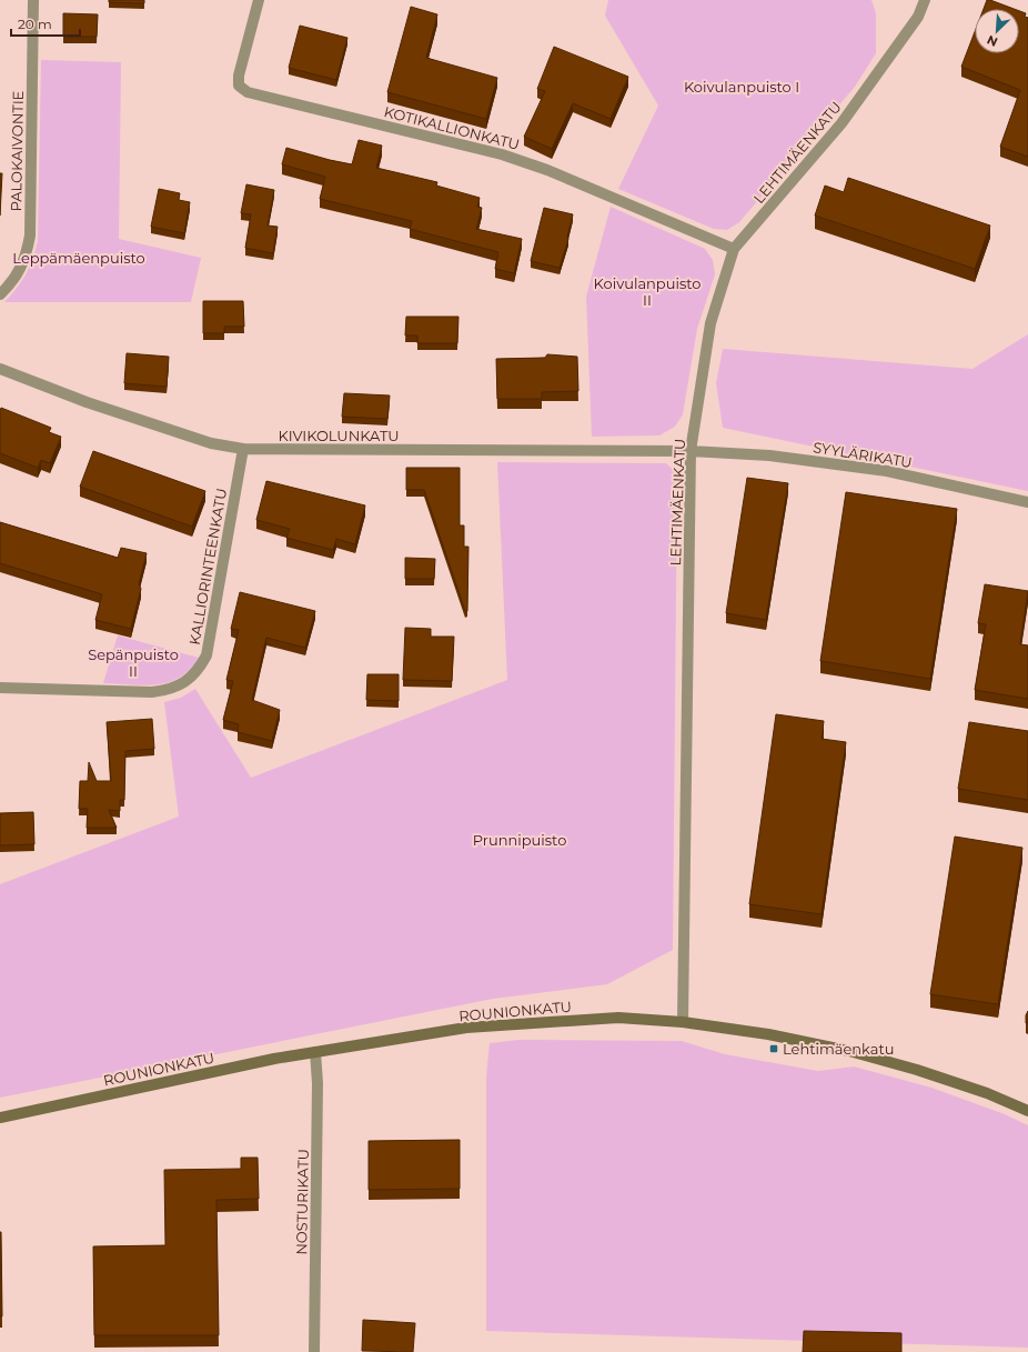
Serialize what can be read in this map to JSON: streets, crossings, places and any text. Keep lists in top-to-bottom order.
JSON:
{
  "streets": {
    "main road": ["ROUNIONKATU"],
    "street": [
      "KOTIKALLIONKATU",
      "PALOKAIVONTIE",
      "LEHTIMÄENKATU",
      "KIVIKOLUNKATU",
      "SYYLÄRIKATU",
      "KALLIORINTEENKATU",
      "NOSTURIKATU"
    ]
  },
  "crossings": [
    ["KOTIKALLIONKATU", "LEHTIMÄENKATU"],
    ["LEHTIMÄENKATU", "KIVIKOLUNKATU"],
    ["LEHTIMÄENKATU", "SYYLÄRIKATU"],
    ["LEHTIMÄENKATU", "ROUNIONKATU"],
    ["KIVIKOLUNKATU", "SYYLÄRIKATU"],
    ["KIVIKOLUNKATU", "KALLIORINTEENKATU"],
    ["ROUNIONKATU", "NOSTURIKATU"]
  ],
  "parks": [
    "Koivulanpuisto I",
    "Leppämäenpuisto",
    "Koivulanpuisto II",
    "Sepänpuisto II",
    "Prunnipuisto"
  ],
  "places": {
    "transit": ["Lehtimäenkatu"]
  },
  "scale_bar": "20 m",
  "north": "bottom left"
}
